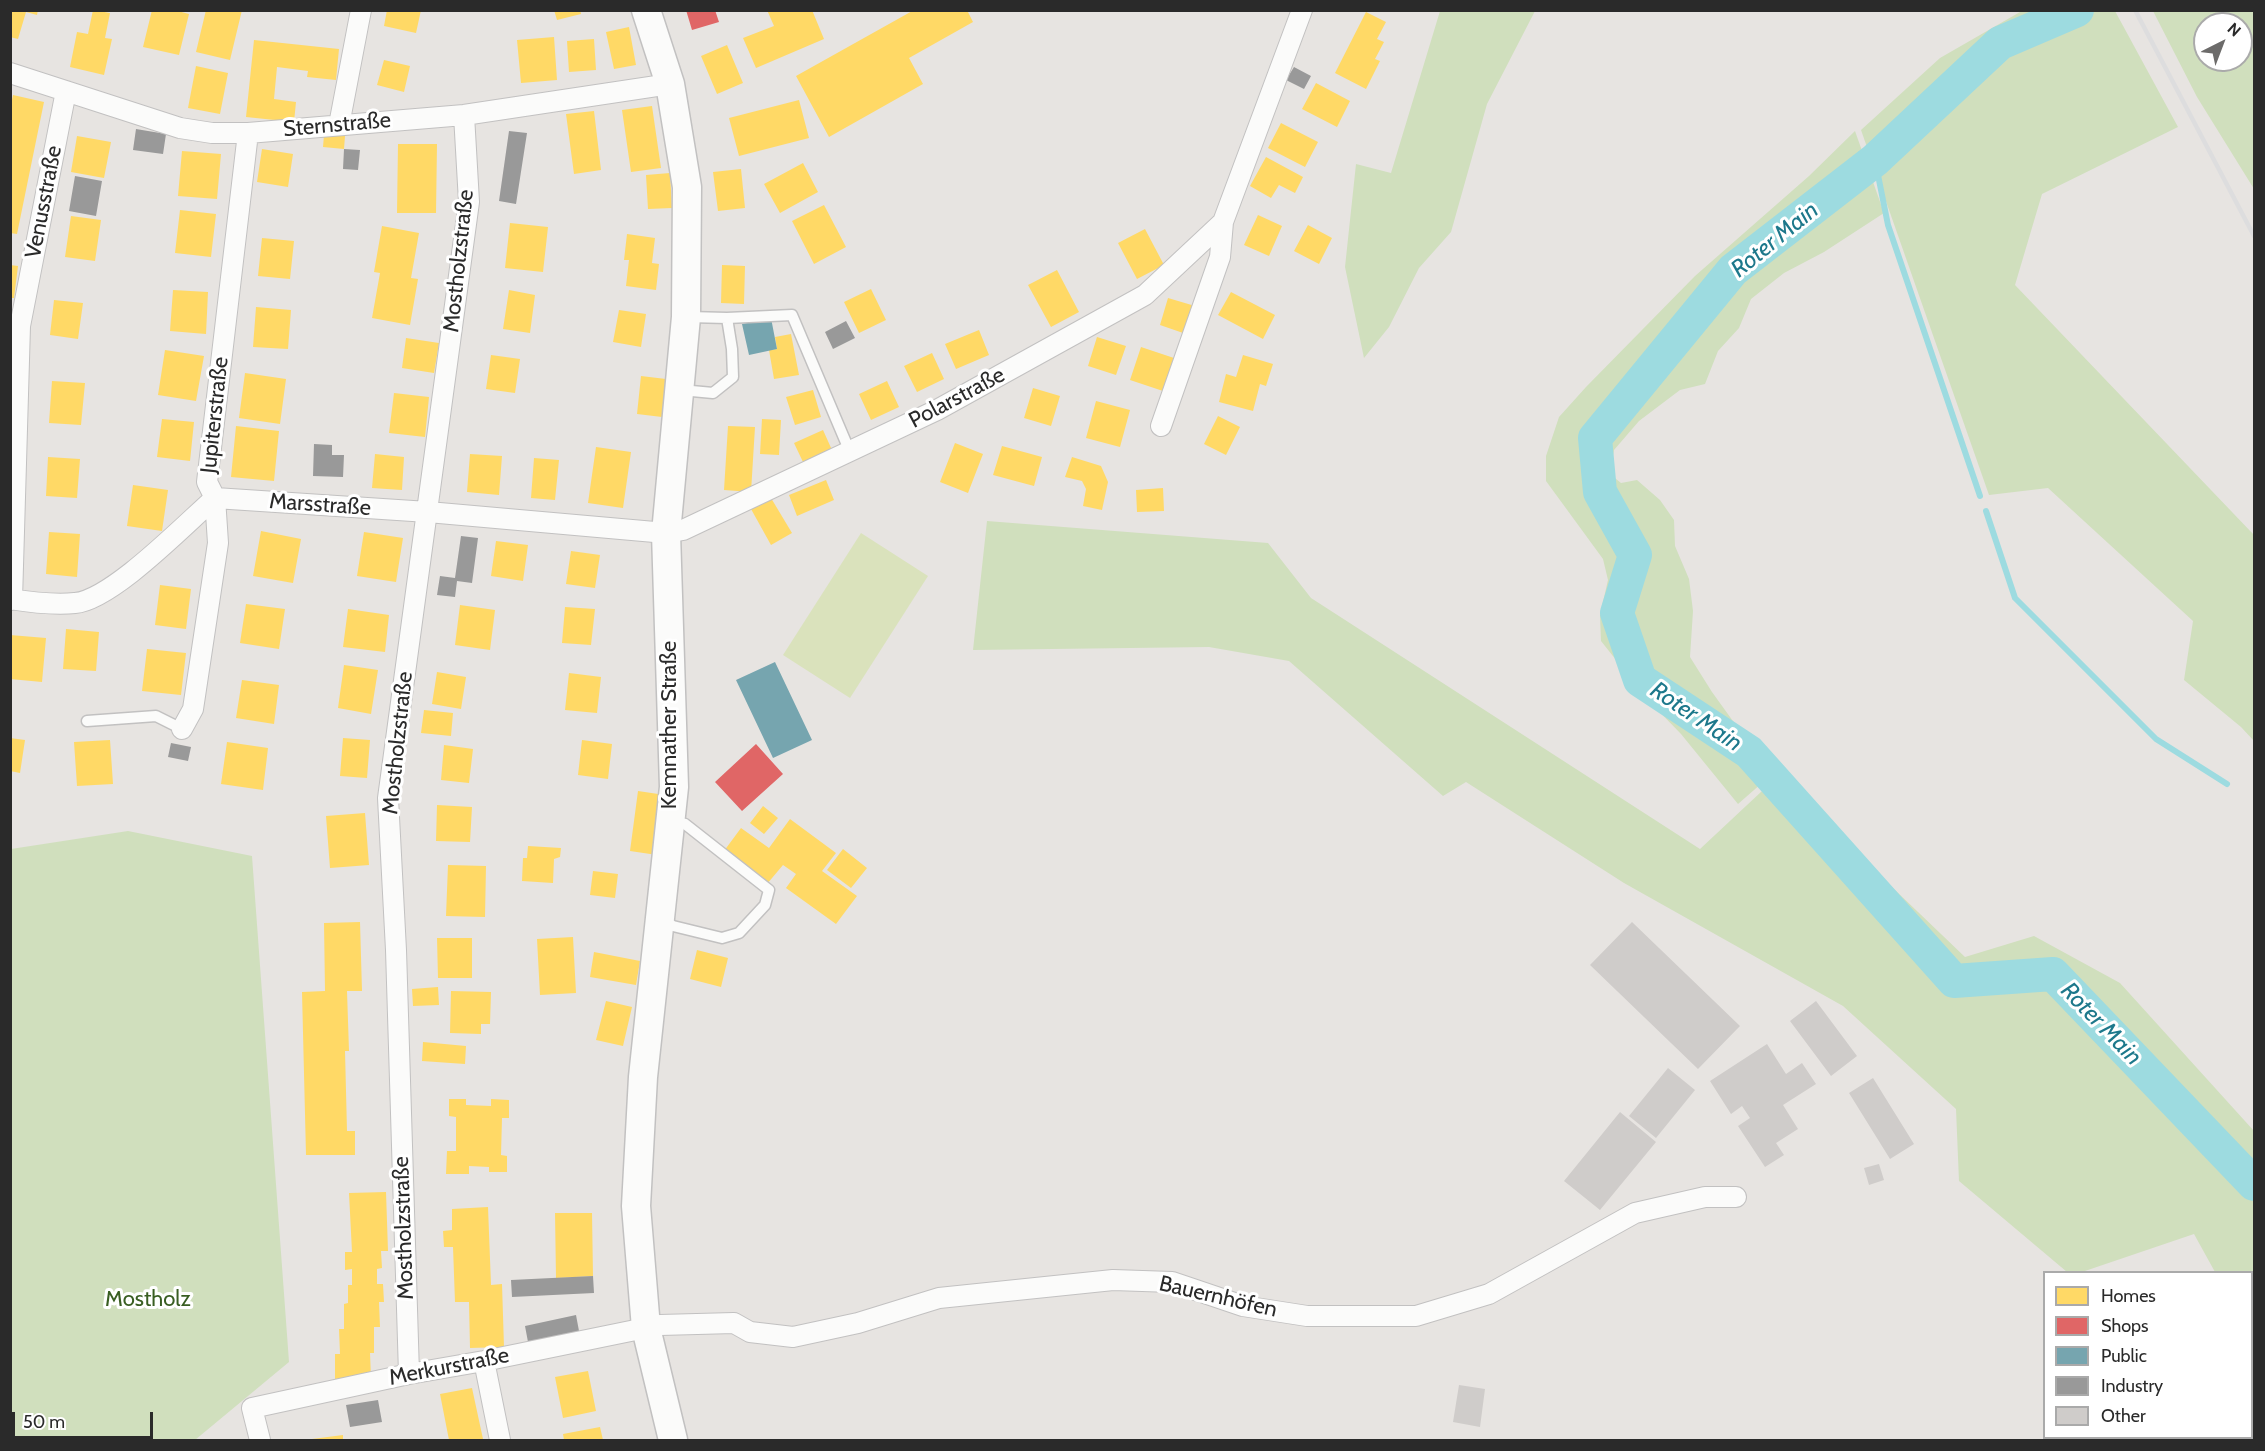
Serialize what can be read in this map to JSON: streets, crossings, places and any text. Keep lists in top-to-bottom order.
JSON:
{
  "streets": {
    "main road": ["Kemnather Straße"],
    "street": [
      "Sternstraße",
      "Venusstraße",
      "Mostholzstraße",
      "Polarstraße",
      "Jupiterstraße",
      "Marsstraße",
      "Bauernhöfen",
      "Merkurstraße"
    ]
  },
  "crossings": [
    ["Sternstraße", "Venusstraße"],
    ["Sternstraße", "Mostholzstraße"],
    ["Sternstraße", "Jupiterstraße"],
    ["Sternstraße", "Kemnather Straße"],
    ["Mostholzstraße", "Marsstraße"],
    ["Mostholzstraße", "Merkurstraße"],
    ["Polarstraße", "Marsstraße"],
    ["Polarstraße", "Kemnather Straße"],
    ["Jupiterstraße", "Marsstraße"],
    ["Marsstraße", "Kemnather Straße"],
    ["Kemnather Straße", "Bauernhöfen"],
    ["Kemnather Straße", "Merkurstraße"],
    ["Bauernhöfen", "Merkurstraße"]
  ],
  "water": ["Roter Main"],
  "parks": ["Mostholz"],
  "legend": [
    "Homes",
    "Shops",
    "Public",
    "Industry",
    "Other"
  ],
  "scale_bar": "50 m",
  "north": "top right"
}
